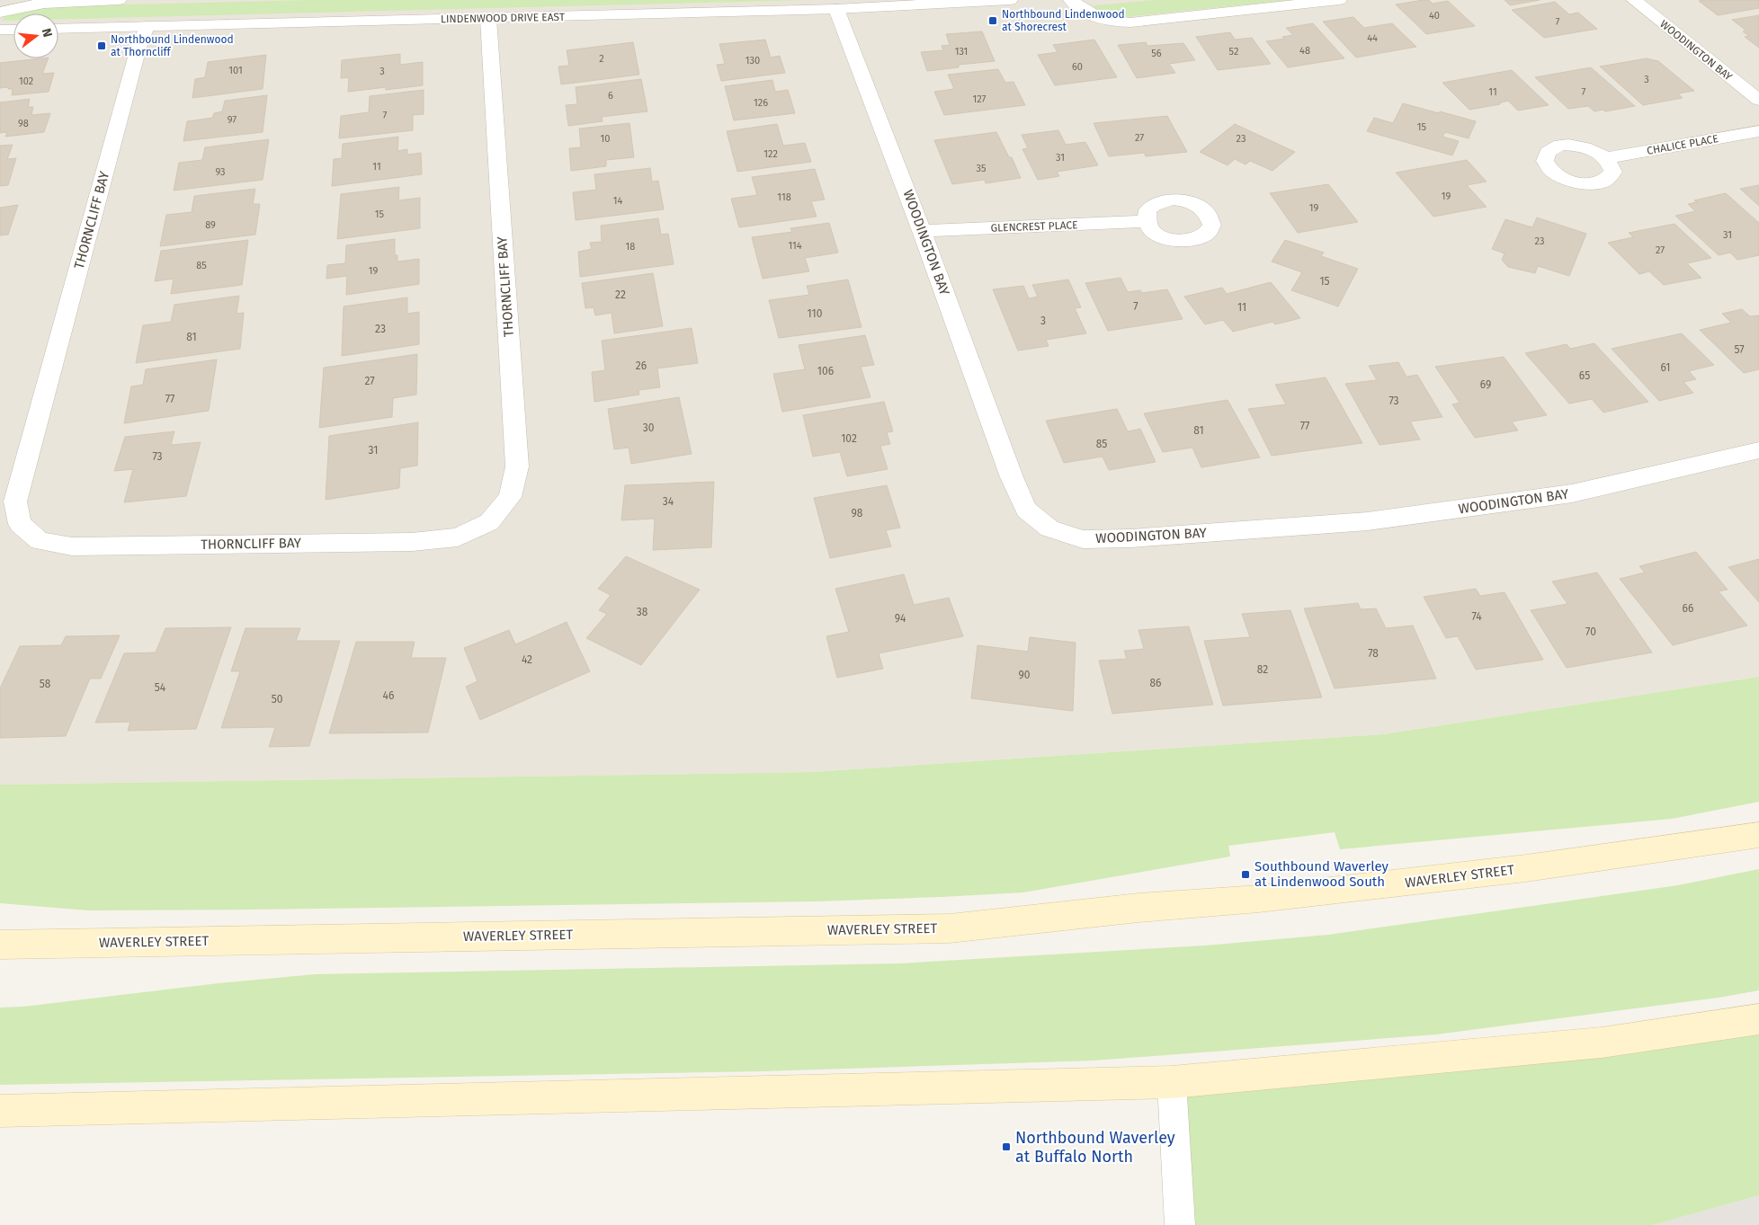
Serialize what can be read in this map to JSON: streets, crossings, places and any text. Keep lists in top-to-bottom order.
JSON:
{
  "streets": {
    "main road": ["WAVERLEY STREET"],
    "street": [
      "LINDENWOOD DRIVE EAST",
      "WOODINGTON BAY",
      "CHALICE PLACE",
      "THORNCLIFF BAY",
      "GLENCREST PLACE"
    ]
  },
  "crossings": [
    ["LINDENWOOD DRIVE EAST", "WOODINGTON BAY"],
    ["LINDENWOOD DRIVE EAST", "THORNCLIFF BAY"],
    ["WOODINGTON BAY", "GLENCREST PLACE"]
  ],
  "places": {
    "transit": [
      "Northbound Lindenwood at Shorecrest",
      "Northbound Lindenwood at Thorncliff",
      "Southbound Waverley at Lindenwood South",
      "Northbound Waverley at Buffalo North"
    ]
  },
  "house_numbers": [
    "40",
    "7",
    "44",
    "48",
    "131",
    "52",
    "56",
    "2",
    "130",
    "60",
    "101",
    "3",
    "3",
    "102",
    "11",
    "7",
    "6",
    "127",
    "126",
    "7",
    "97",
    "98",
    "15",
    "27",
    "10",
    "23",
    "122",
    "31",
    "11",
    "35",
    "93",
    "19",
    "118",
    "14",
    "19",
    "15",
    "89",
    "31",
    "23",
    "114",
    "18",
    "27",
    "85",
    "19",
    "15",
    "22",
    "7",
    "11",
    "110",
    "3",
    "23",
    "81",
    "57",
    "26",
    "61",
    "106",
    "65",
    "27",
    "69",
    "77",
    "73",
    "77",
    "30",
    "81",
    "102",
    "85",
    "31",
    "73",
    "34",
    "98",
    "66",
    "38",
    "74",
    "94",
    "70",
    "78",
    "42",
    "82",
    "90",
    "86",
    "58",
    "54",
    "46",
    "50"
  ],
  "north": "right"
}
